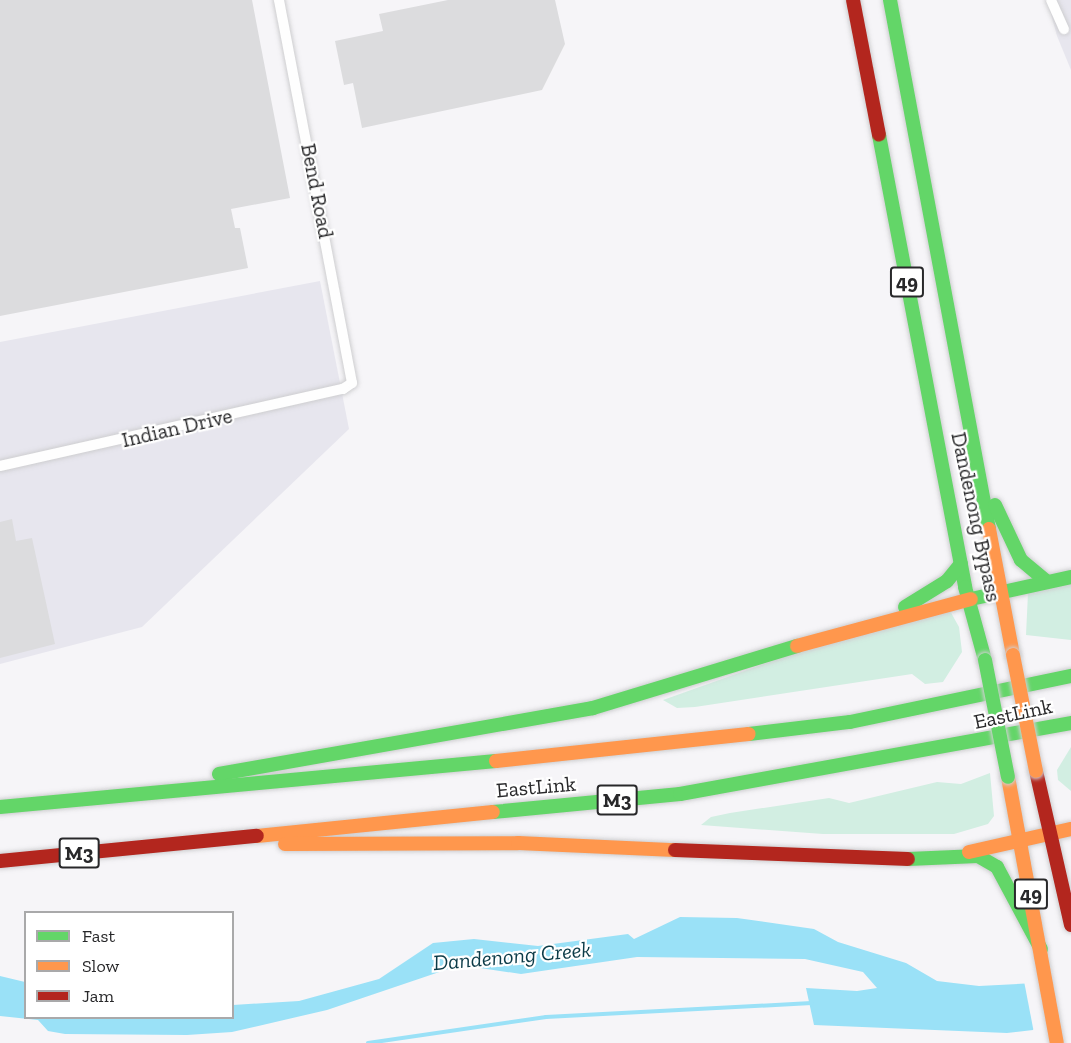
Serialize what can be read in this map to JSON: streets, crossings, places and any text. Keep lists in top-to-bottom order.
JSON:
{
  "streets": {
    "highway": [
      "49",
      "Dandenong Bypass",
      "EastLink",
      "M3"
    ],
    "street": ["Bend Road", "Indian Drive"]
  },
  "crossings": [
    ["Bend Road", "Indian Drive"]
  ],
  "water": ["Dandenong Creek"],
  "legend": ["Fast", "Slow", "Jam"]
}
